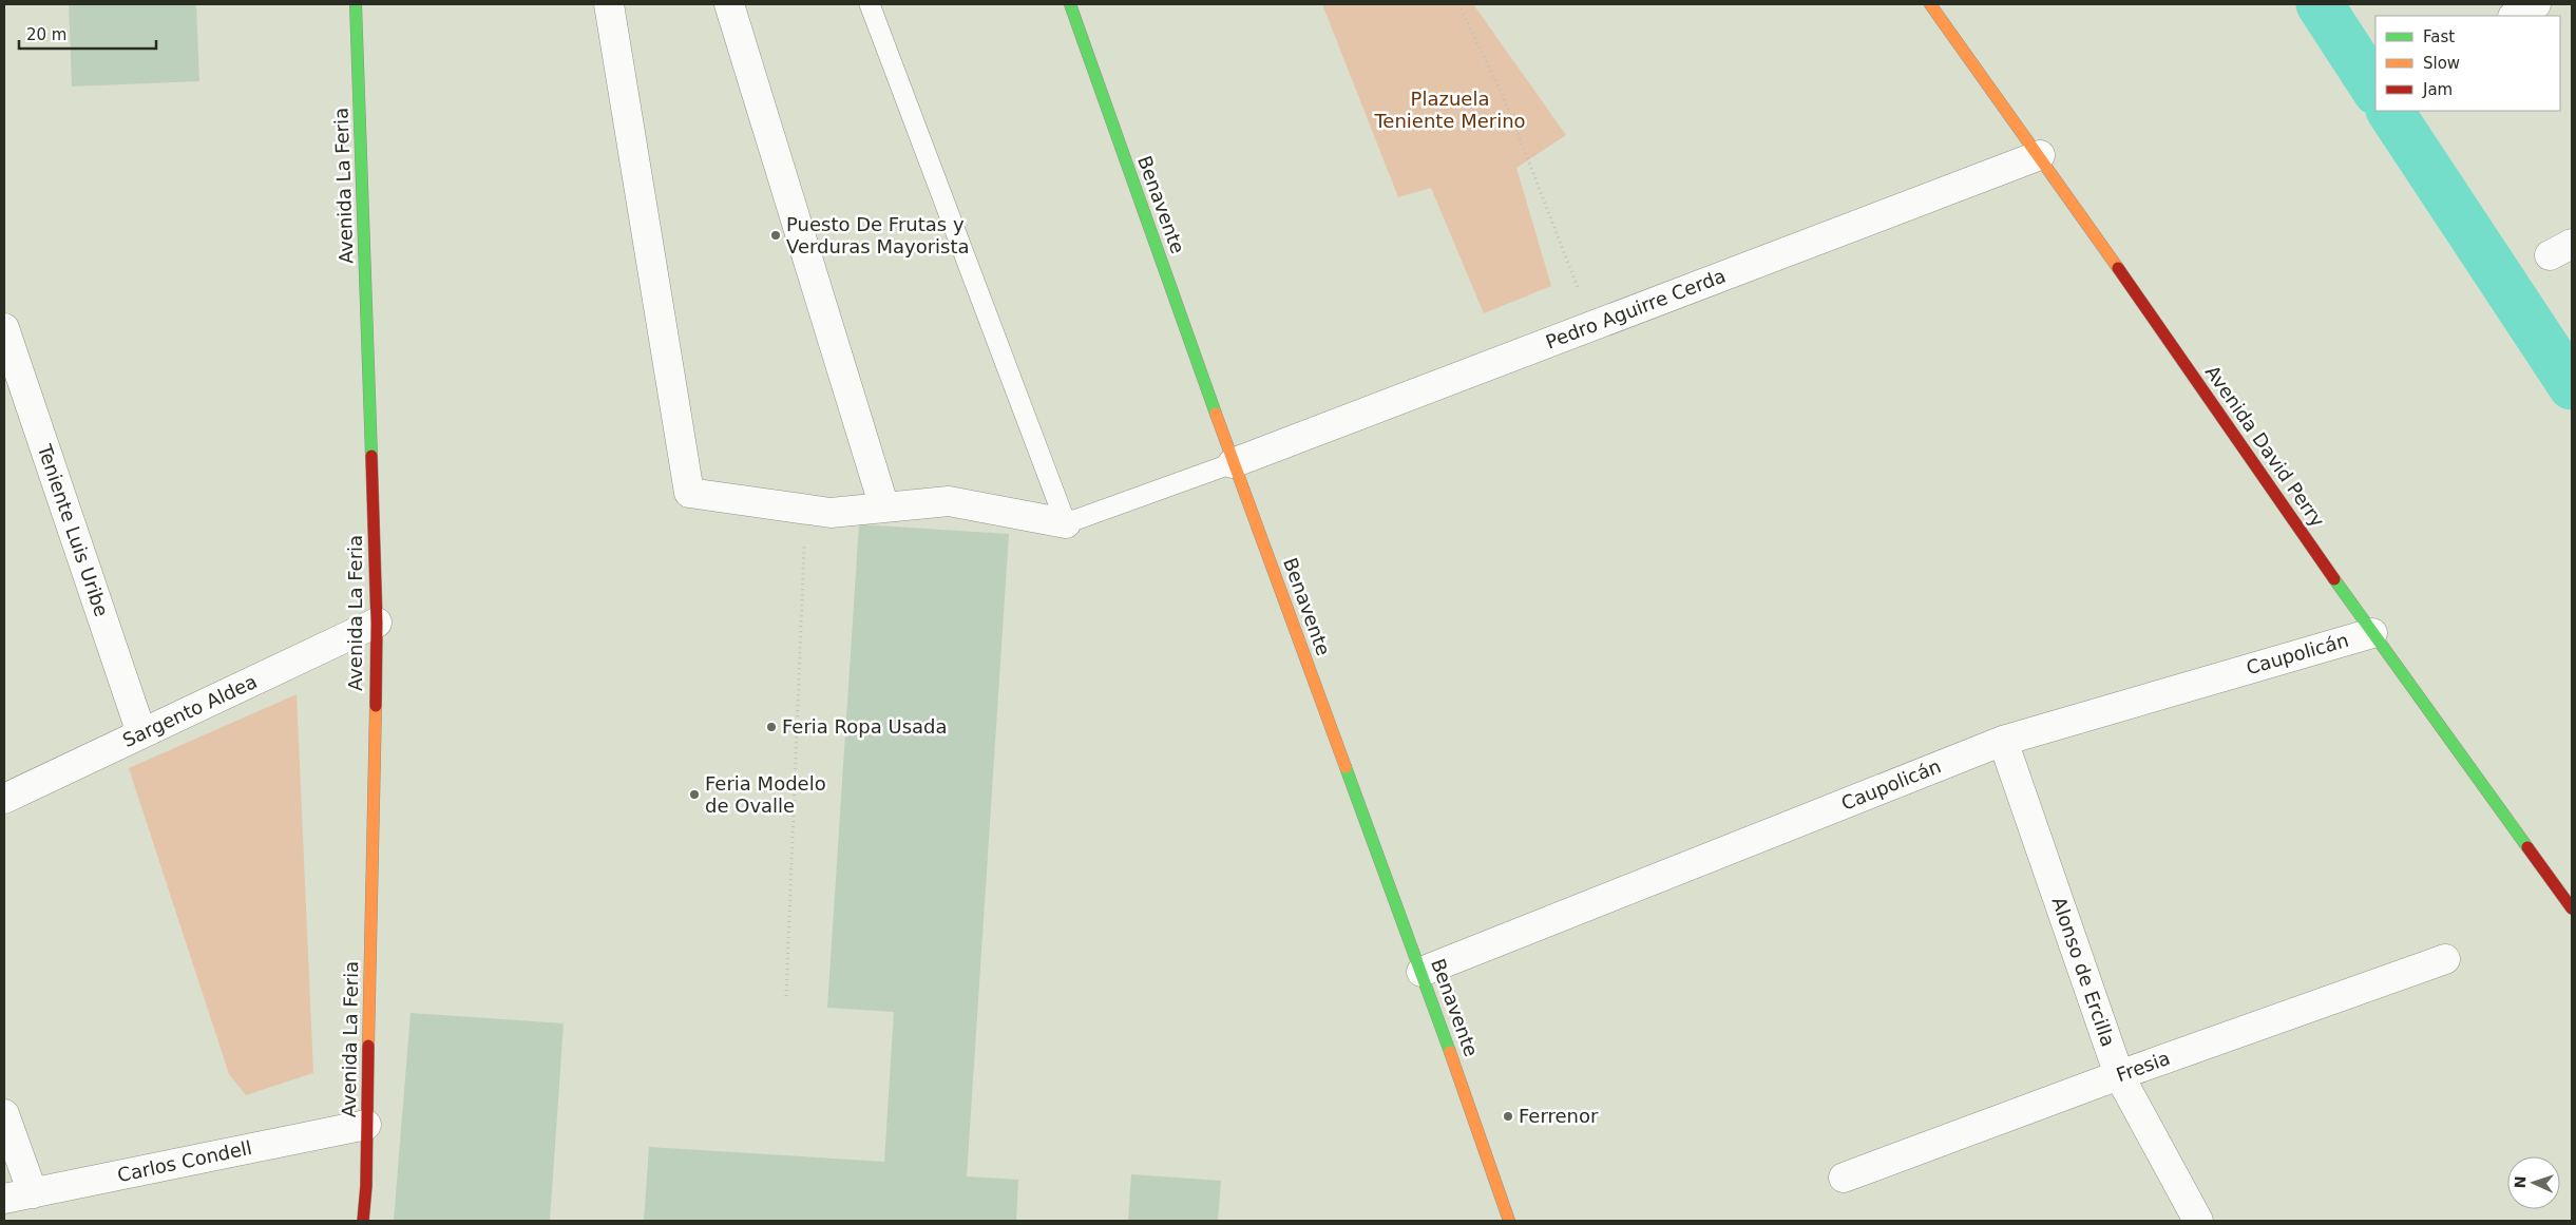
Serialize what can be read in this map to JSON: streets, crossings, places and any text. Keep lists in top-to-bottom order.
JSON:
{
  "streets": {
    "main road": ["Avenida La Feria", "Benavente", "Avenida David Perry"],
    "street": [
      "Pedro Aguirre Cerda",
      "Teniente Luis Uribe",
      "Caupolicán",
      "Sargento Aldea",
      "Alonso de Ercilla",
      "Fresia",
      "Carlos Condell"
    ]
  },
  "crossings": [
    ["Avenida La Feria", "Sargento Aldea"],
    ["Avenida La Feria", "Carlos Condell"],
    ["Benavente", "Pedro Aguirre Cerda"],
    ["Benavente", "Caupolicán"],
    ["Pedro Aguirre Cerda", "Avenida David Perry"],
    ["Avenida David Perry", "Caupolicán"],
    ["Teniente Luis Uribe", "Sargento Aldea"],
    ["Caupolicán", "Alonso de Ercilla"],
    ["Alonso de Ercilla", "Fresia"]
  ],
  "parks": ["Plazuela Teniente Merino"],
  "places": [
    "Puesto De Frutas y Verduras Mayorista",
    "Feria Ropa Usada",
    "Feria Modelo de Ovalle",
    "Ferrenor"
  ],
  "legend": ["Fast", "Slow", "Jam"],
  "scale_bar": "20 m",
  "north": "left"
}
